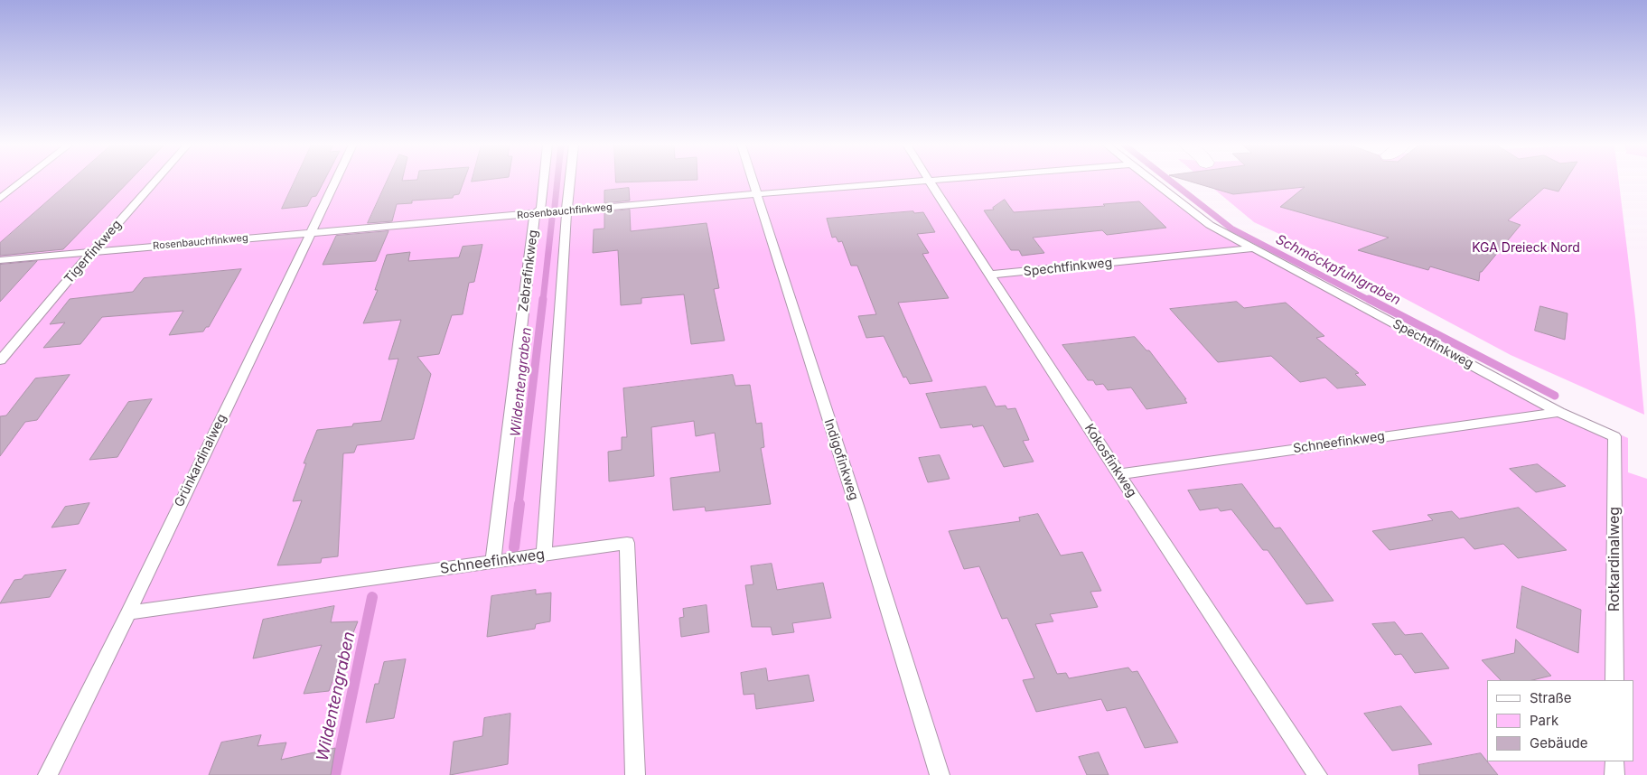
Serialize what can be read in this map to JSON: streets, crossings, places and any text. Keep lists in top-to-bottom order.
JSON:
{
  "streets": {
    "lane": [
      "Rosenbauchfinkweg",
      "Tigerfinkweg",
      "Spechtfinkweg",
      "Zebrafinkweg",
      "Schneefinkweg",
      "Indigofinkweg",
      "Grünkardinalweg",
      "Kokosfinkweg",
      "Rotkardinalweg"
    ]
  },
  "crossings": [
    ["Rosenbauchfinkweg", "Tigerfinkweg"],
    ["Rosenbauchfinkweg", "Zebrafinkweg"],
    ["Rosenbauchfinkweg", "Indigofinkweg"],
    ["Rosenbauchfinkweg", "Grünkardinalweg"],
    ["Rosenbauchfinkweg", "Kokosfinkweg"],
    ["Spechtfinkweg", "Schneefinkweg"],
    ["Spechtfinkweg", "Kokosfinkweg"],
    ["Spechtfinkweg", "Rotkardinalweg"],
    ["Zebrafinkweg", "Schneefinkweg"],
    ["Schneefinkweg", "Grünkardinalweg"],
    ["Schneefinkweg", "Kokosfinkweg"]
  ],
  "water": ["Schmöckpfuhlgraben", "Wildentengraben"],
  "parks": ["KGA Dreieck Nord"],
  "legend": ["Straße", "Park", "Gebäude"]
}
